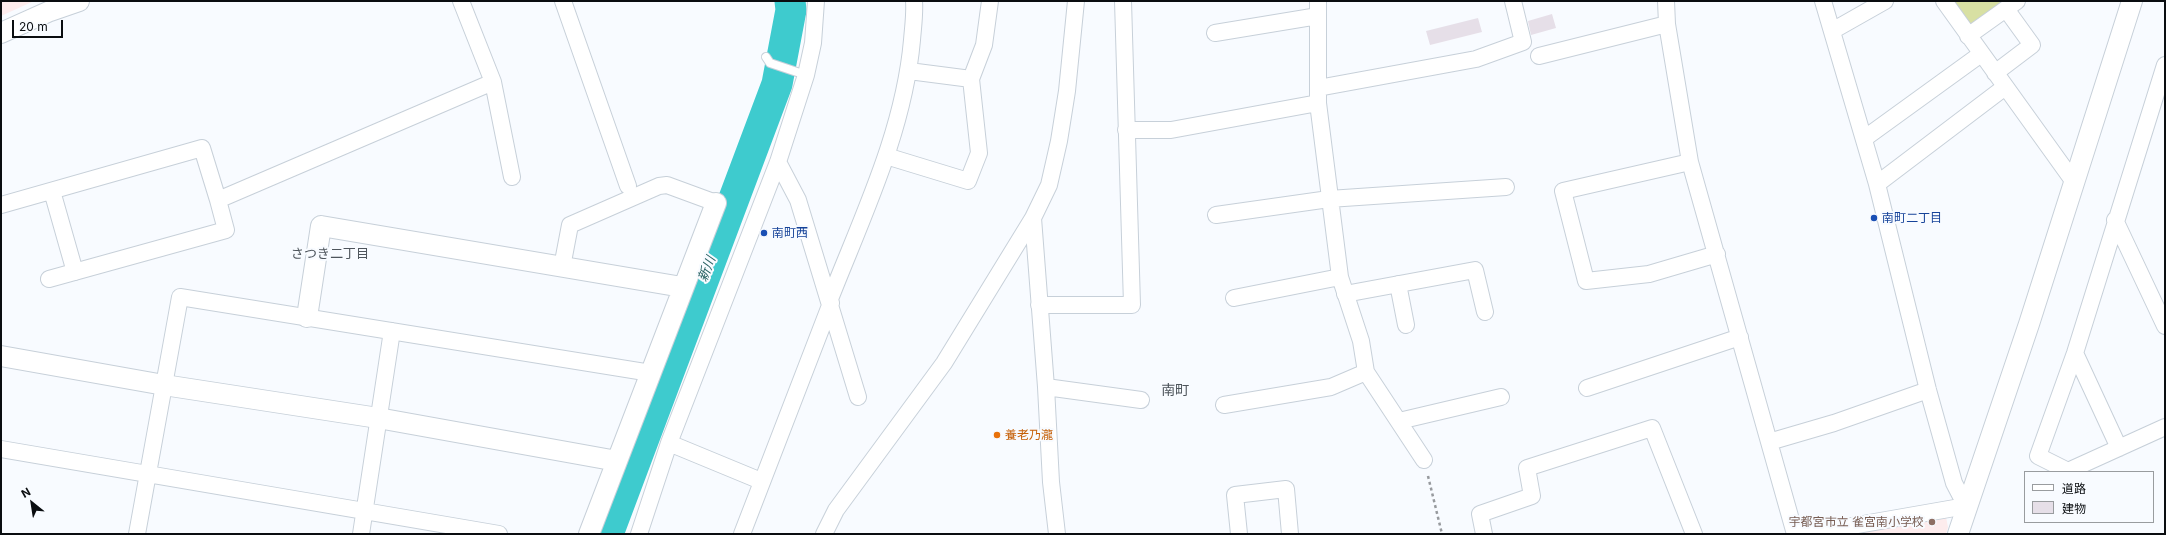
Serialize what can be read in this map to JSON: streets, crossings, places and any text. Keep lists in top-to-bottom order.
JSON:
{
  "districts": ["さつき二丁目", "南町"],
  "water": ["新川"],
  "places": [
    "南町二丁目",
    "南町西",
    "養老乃瀧",
    "宇都宮市立 雀宮南小学校"
  ],
  "legend": ["道路", "建物"],
  "scale_bar": "20 m",
  "north": "top left"
}
